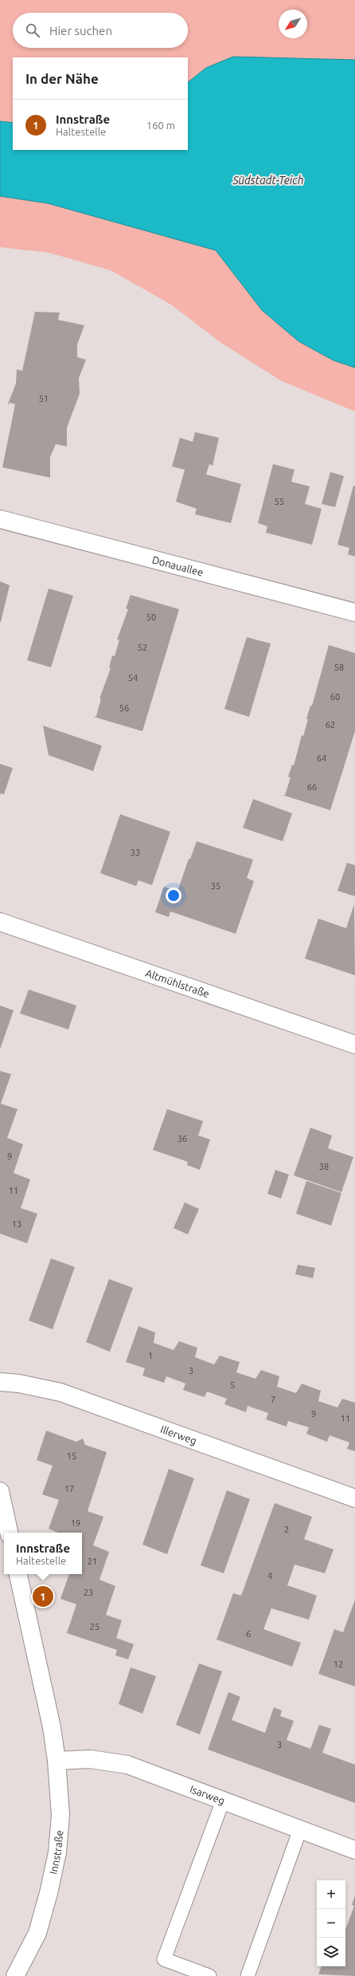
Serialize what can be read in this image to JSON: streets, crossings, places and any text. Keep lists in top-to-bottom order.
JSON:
{
  "streets": {
    "street": [
      "Donauallee",
      "Altmühlstraße",
      "Illerweg",
      "Isarweg",
      "Innstraße"
    ]
  },
  "crossings": [
    ["Isarweg", "Innstraße"]
  ],
  "water": ["Südstadt-Teich"],
  "house_numbers": [
    "51",
    "55",
    "50",
    "52",
    "58",
    "54",
    "60",
    "56",
    "62",
    "64",
    "66",
    "33",
    "35",
    "36",
    "9",
    "38",
    "11",
    "13",
    "1",
    "3",
    "5",
    "7",
    "9",
    "11",
    "15",
    "17",
    "19",
    "2",
    "21",
    "4",
    "23",
    "25",
    "6",
    "12",
    "3"
  ],
  "north": "bottom left",
  "page": {
    "search": "Hier suchen",
    "heading": "In der Nähe",
    "list": [
      {
        "mark": "1",
        "name": "Innstraße",
        "note": "Haltestelle",
        "value": "160 m"
      }
    ],
    "popup": ["Innstraße", "Haltestelle"],
    "pins": "1",
    "map_buttons": ["+", "−"]
  }
}
